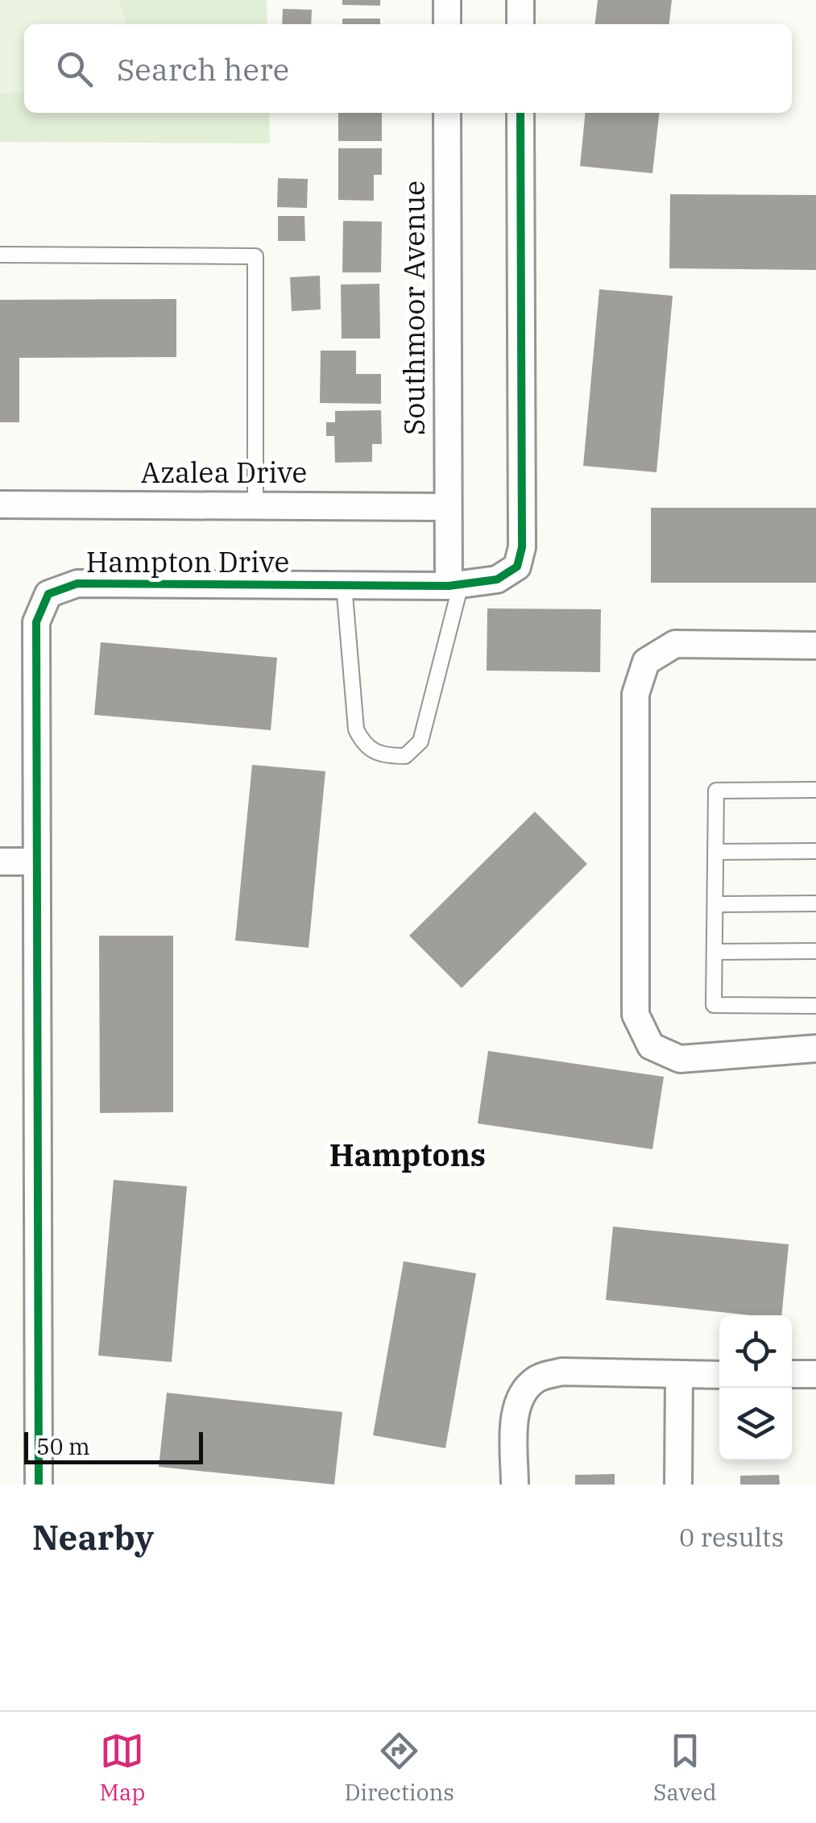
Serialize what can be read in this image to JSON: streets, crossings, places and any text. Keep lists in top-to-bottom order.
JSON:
{
  "streets": {
    "street": ["Southmoor Avenue", "Azalea Drive", "Hampton Drive"]
  },
  "crossings": [
    ["Southmoor Avenue", "Azalea Drive"]
  ],
  "districts": ["Hamptons"],
  "scale_bar": "50 m",
  "page": {
    "search": "Search here",
    "scale": "50 m",
    "heading": ["Nearby", "0 results"],
    "nav": ["Map", "Directions", "Saved"]
  }
}
